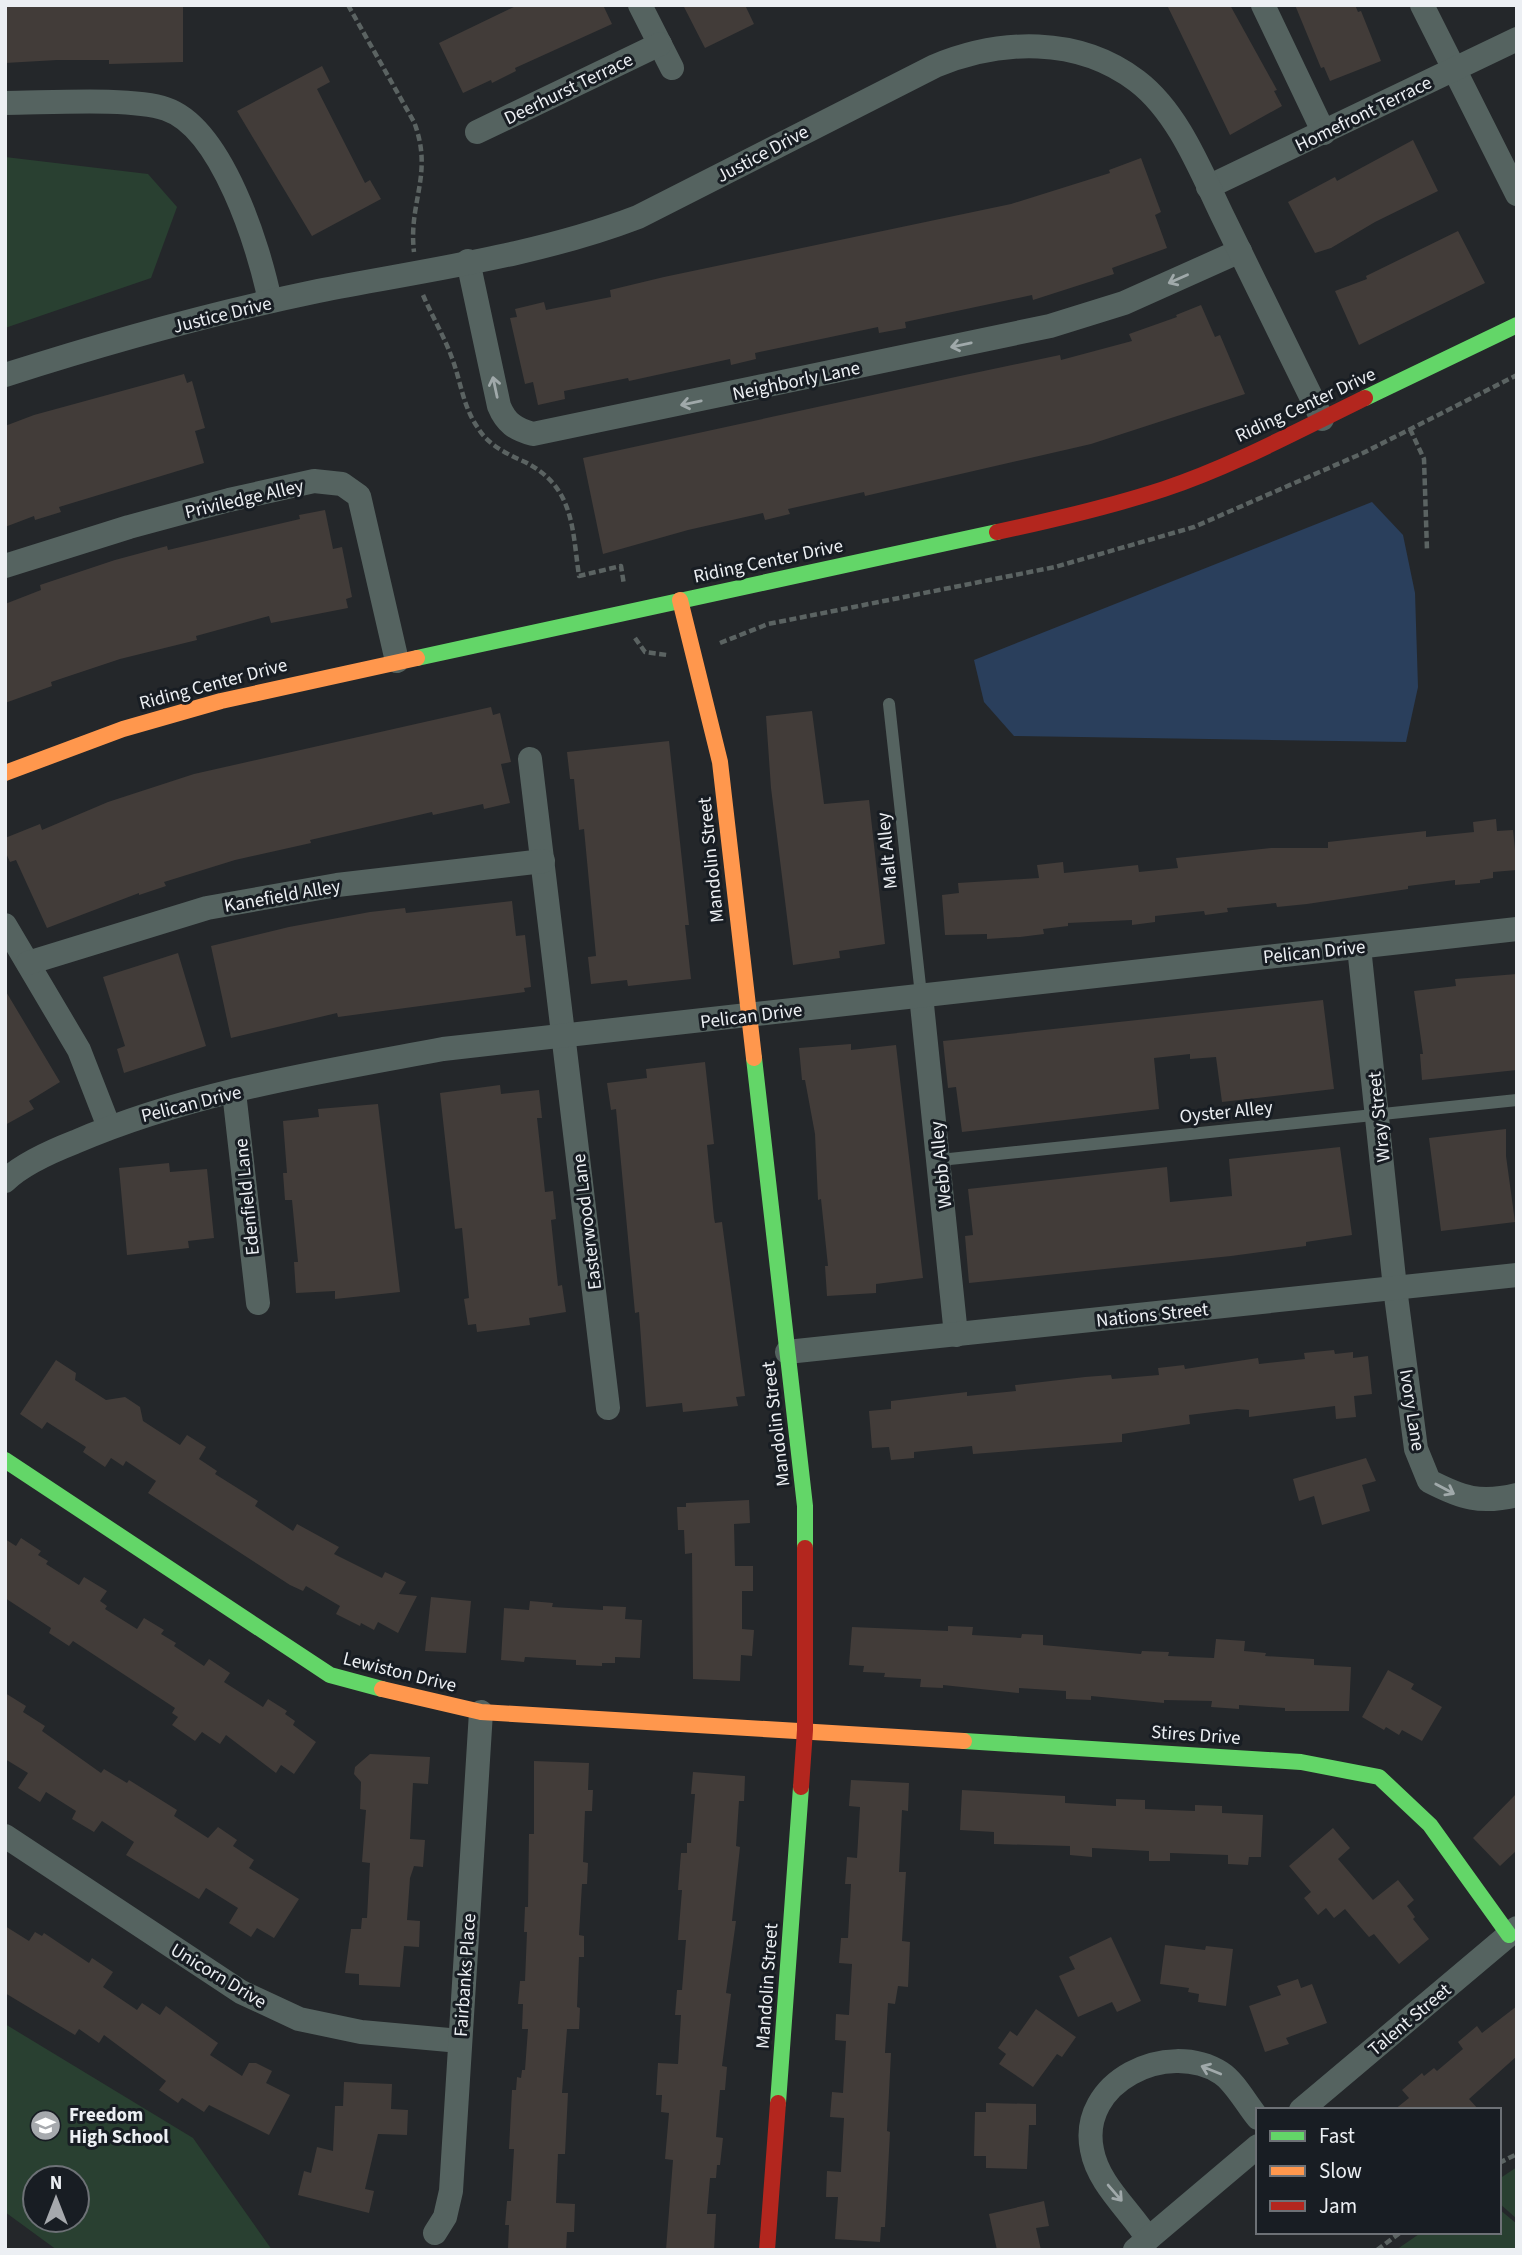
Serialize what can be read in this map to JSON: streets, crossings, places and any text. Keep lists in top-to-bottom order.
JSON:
{
  "streets": {
    "street": [
      "Deerhurst Terrace",
      "Homefront Terrace",
      "Justice Drive",
      "Neighborly Lane",
      "Riding Center Drive",
      "Priviledge Alley",
      "Mandolin Street",
      "Kanefield Alley",
      "Pelican Drive",
      "Wray Street",
      "Webb Alley",
      "Edenfield Lane",
      "Easterwood Lane",
      "Nations Street",
      "Ivory Lane",
      "Lewiston Drive",
      "Stires Drive",
      "Unicorn Drive",
      "Fairbanks Place",
      "Talent Street"
    ],
    "lane": ["Malt Alley", "Oyster Alley"]
  },
  "crossings": [
    ["Homefront Terrace", "Justice Drive"],
    ["Justice Drive", "Neighborly Lane"],
    ["Justice Drive", "Riding Center Drive"],
    ["Riding Center Drive", "Priviledge Alley"],
    ["Riding Center Drive", "Mandolin Street"],
    ["Malt Alley", "Pelican Drive"],
    ["Malt Alley", "Webb Alley"],
    ["Mandolin Street", "Pelican Drive"],
    ["Mandolin Street", "Nations Street"],
    ["Mandolin Street", "Lewiston Drive"],
    ["Mandolin Street", "Stires Drive"],
    ["Pelican Drive", "Wray Street"],
    ["Pelican Drive", "Webb Alley"],
    ["Pelican Drive", "Edenfield Lane"],
    ["Pelican Drive", "Easterwood Lane"],
    ["Oyster Alley", "Wray Street"],
    ["Oyster Alley", "Webb Alley"],
    ["Wray Street", "Nations Street"],
    ["Wray Street", "Ivory Lane"],
    ["Webb Alley", "Nations Street"],
    ["Nations Street", "Ivory Lane"],
    ["Lewiston Drive", "Stires Drive"],
    ["Lewiston Drive", "Fairbanks Place"],
    ["Stires Drive", "Talent Street"],
    ["Unicorn Drive", "Fairbanks Place"]
  ],
  "one_way": ["Neighborly Lane", "Ivory Lane"],
  "places": {
    "school or university": ["Freedom High School"]
  },
  "legend": ["Fast", "Slow", "Jam"],
  "north": "top"
}
